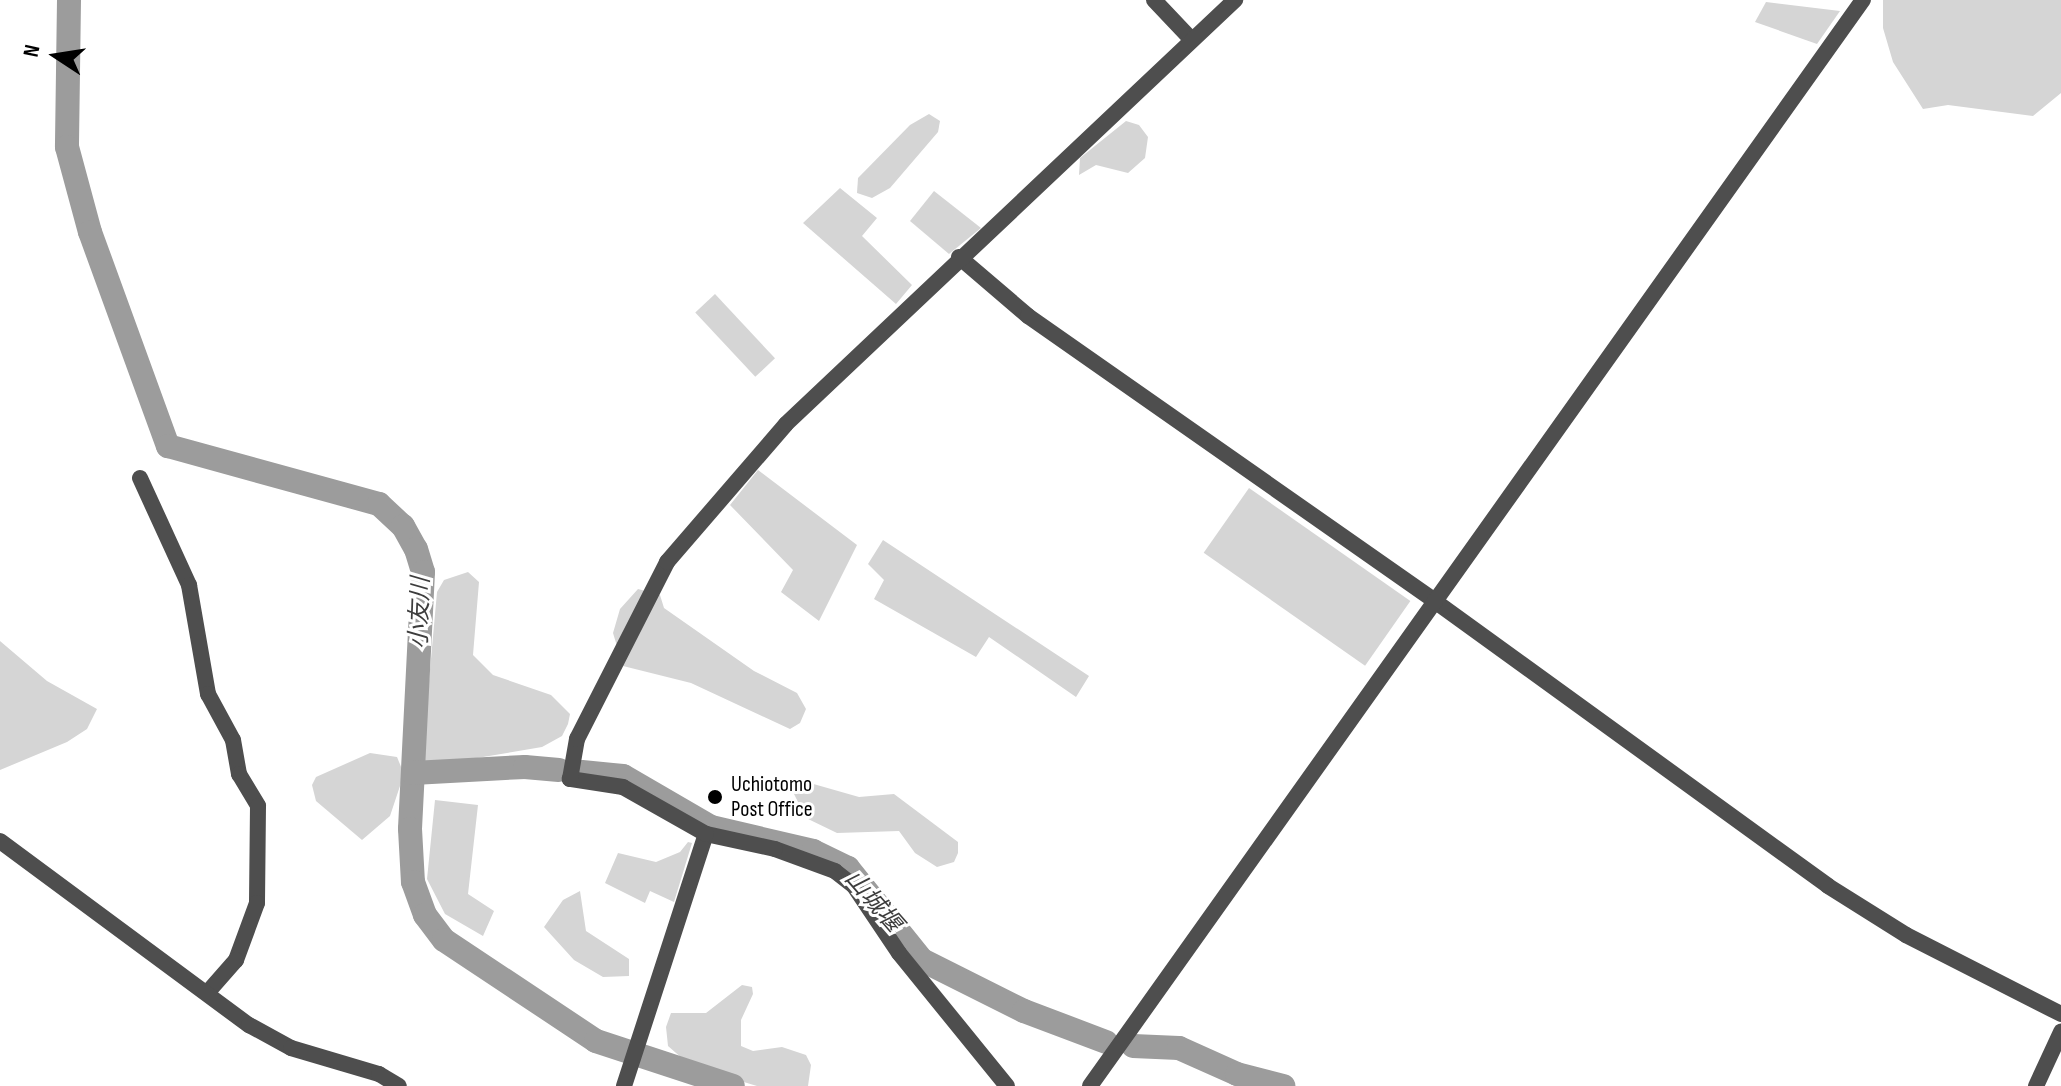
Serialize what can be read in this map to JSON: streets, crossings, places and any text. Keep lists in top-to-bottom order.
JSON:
{
  "water": ["小友川", "山城堰"],
  "places": ["Uchiotomo Post Office"],
  "north": "left"
}
